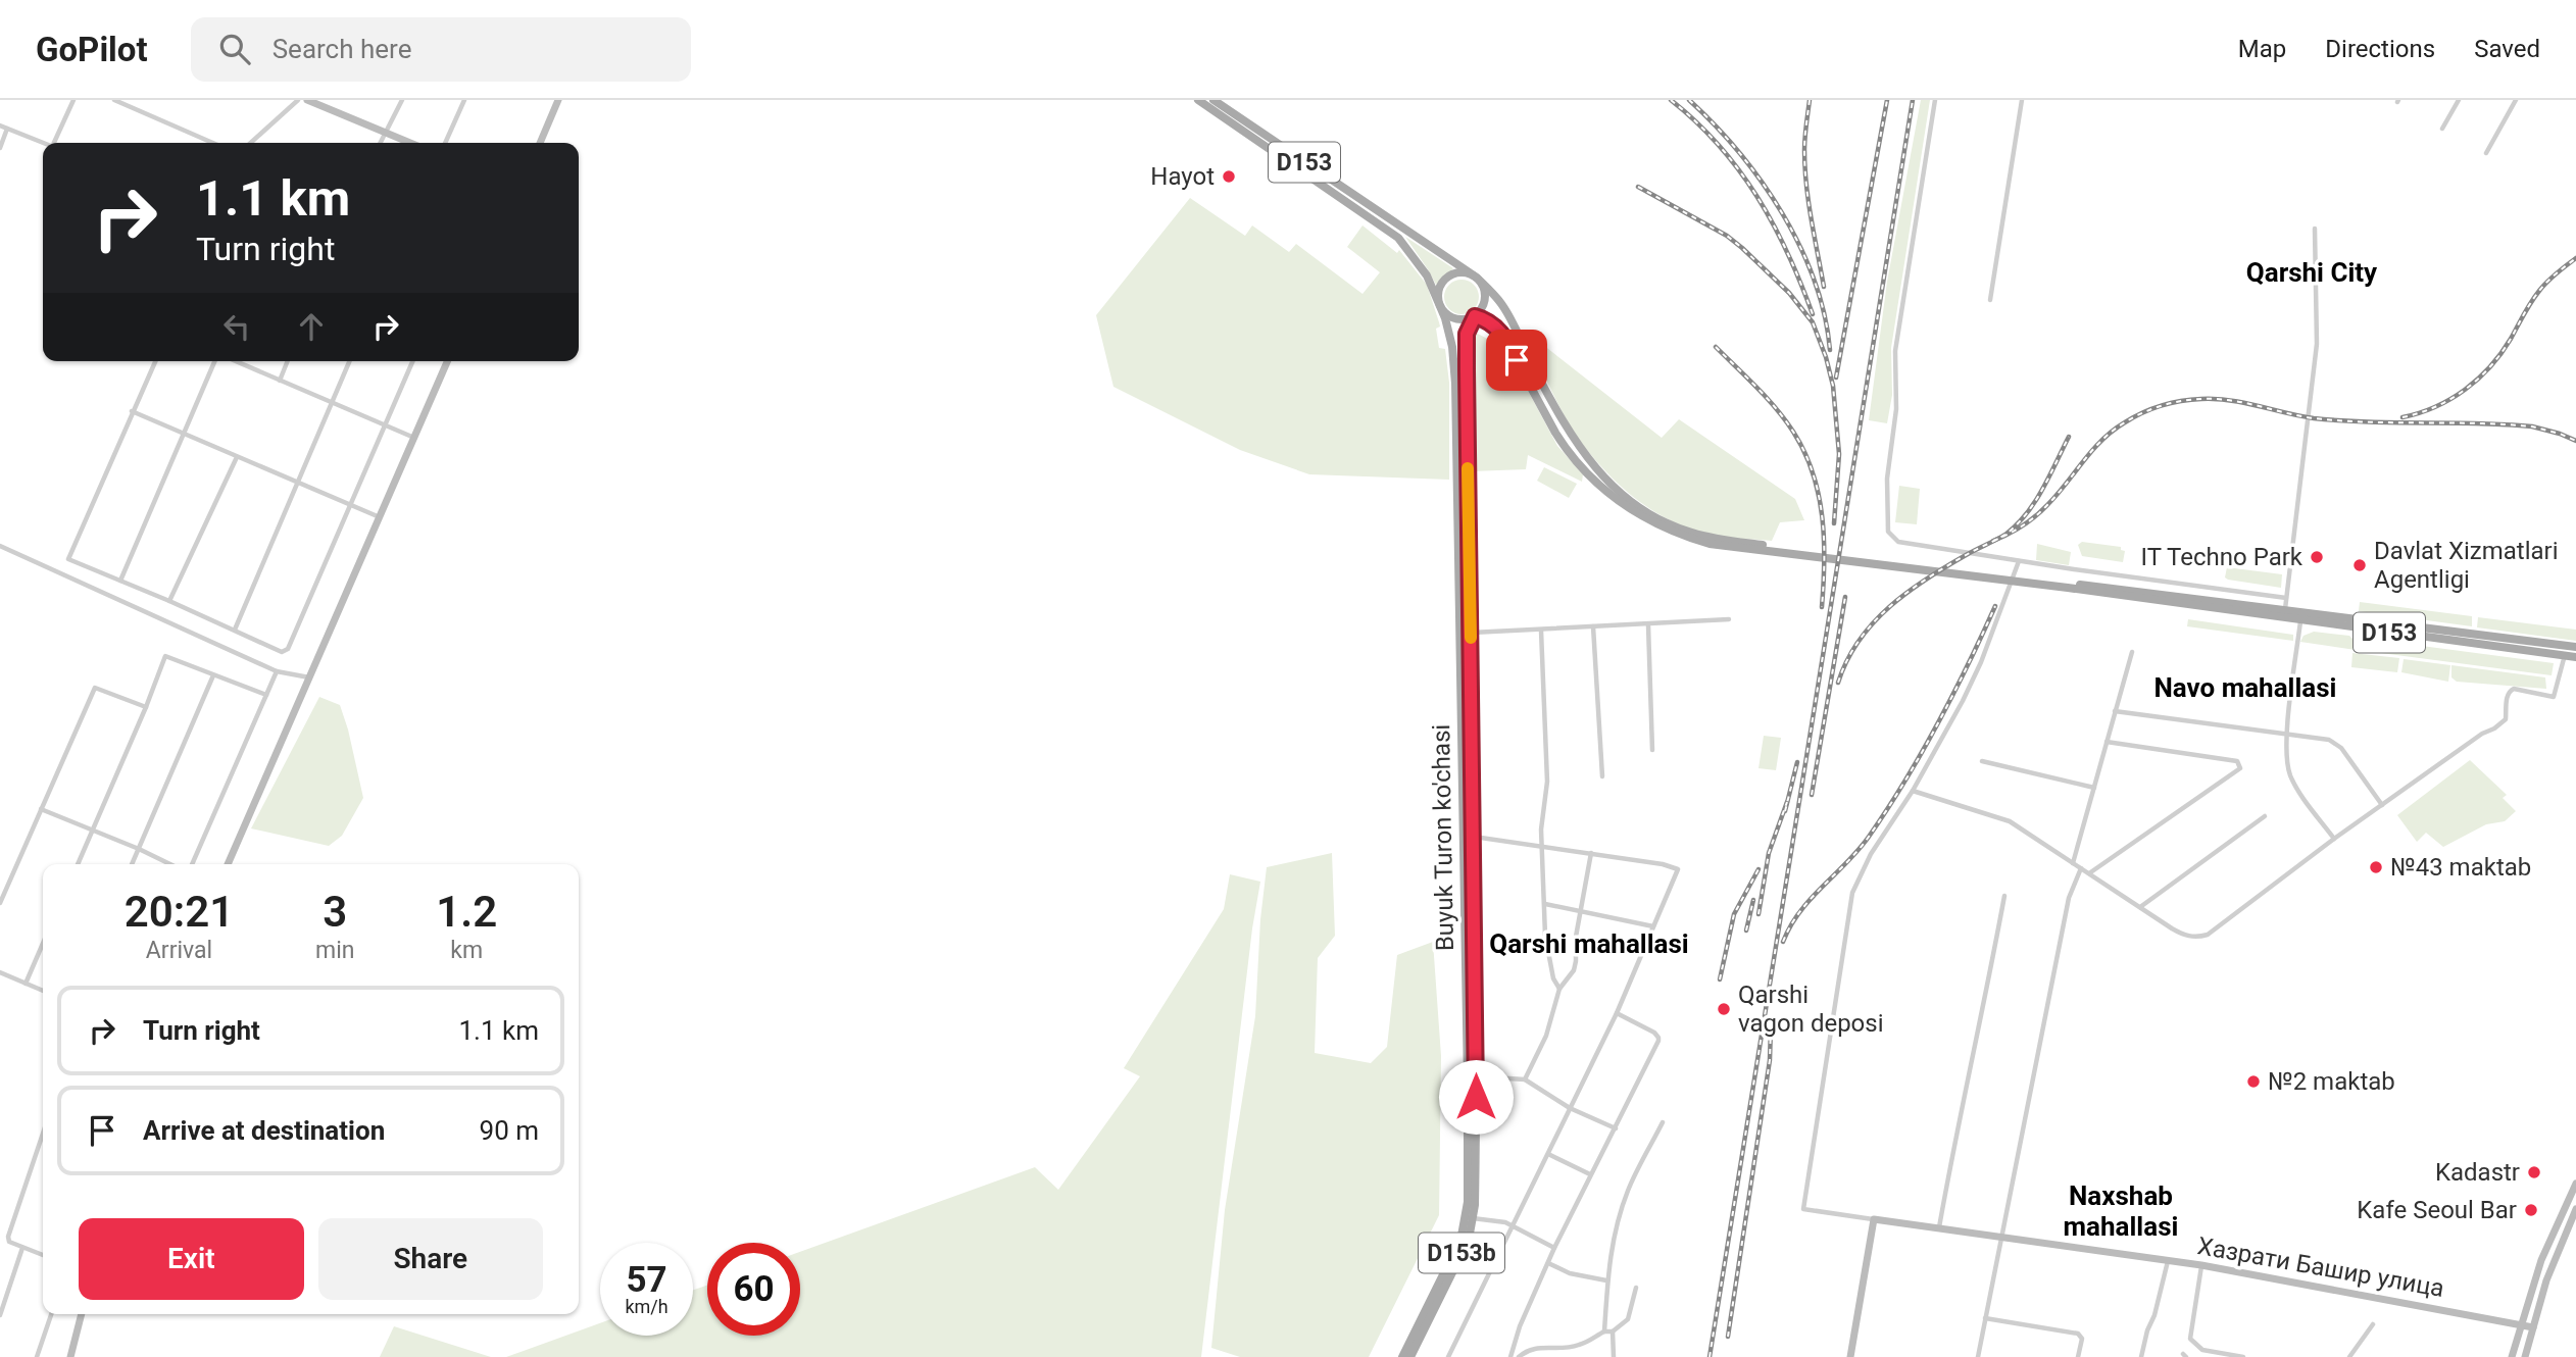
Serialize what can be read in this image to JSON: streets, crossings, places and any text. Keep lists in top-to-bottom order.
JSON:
{
  "streets": {
    "main road": ["D153", "Buyuk Turon ko'chasi", "D153b"],
    "street": ["Хазрати Башир улица"]
  },
  "crossings": [
    ["D153", "Buyuk Turon ko'chasi"]
  ],
  "districts": [
    "Qarshi City",
    "Navo mahallasi",
    "Qarshi mahallasi",
    "Naxshab mahallasi"
  ],
  "places": [
    "Hayot",
    "IT Techno Park",
    "Davlat Xizmatlari Agentligi",
    "№43 maktab",
    "Qarshi vagon deposi",
    "№2 maktab",
    "Kadastr",
    "Kafe Seoul Bar"
  ],
  "page": {
    "header": "GoPilot",
    "search": "Search here",
    "nav": ["Map", "Directions", "Saved"],
    "turn": ["1.1 km", "Turn right"],
    "eta": [
      "20:21",
      "Arrival",
      "3",
      "min",
      "1.2",
      "km"
    ],
    "list": [
      {
        "name": "Turn right",
        "value": "1.1 km"
      },
      {
        "name": "Arrive at destination",
        "value": "90 m"
      }
    ],
    "buttons": ["Exit", "Share"],
    "speed": "57 km/h",
    "limit": "60"
  }
}
